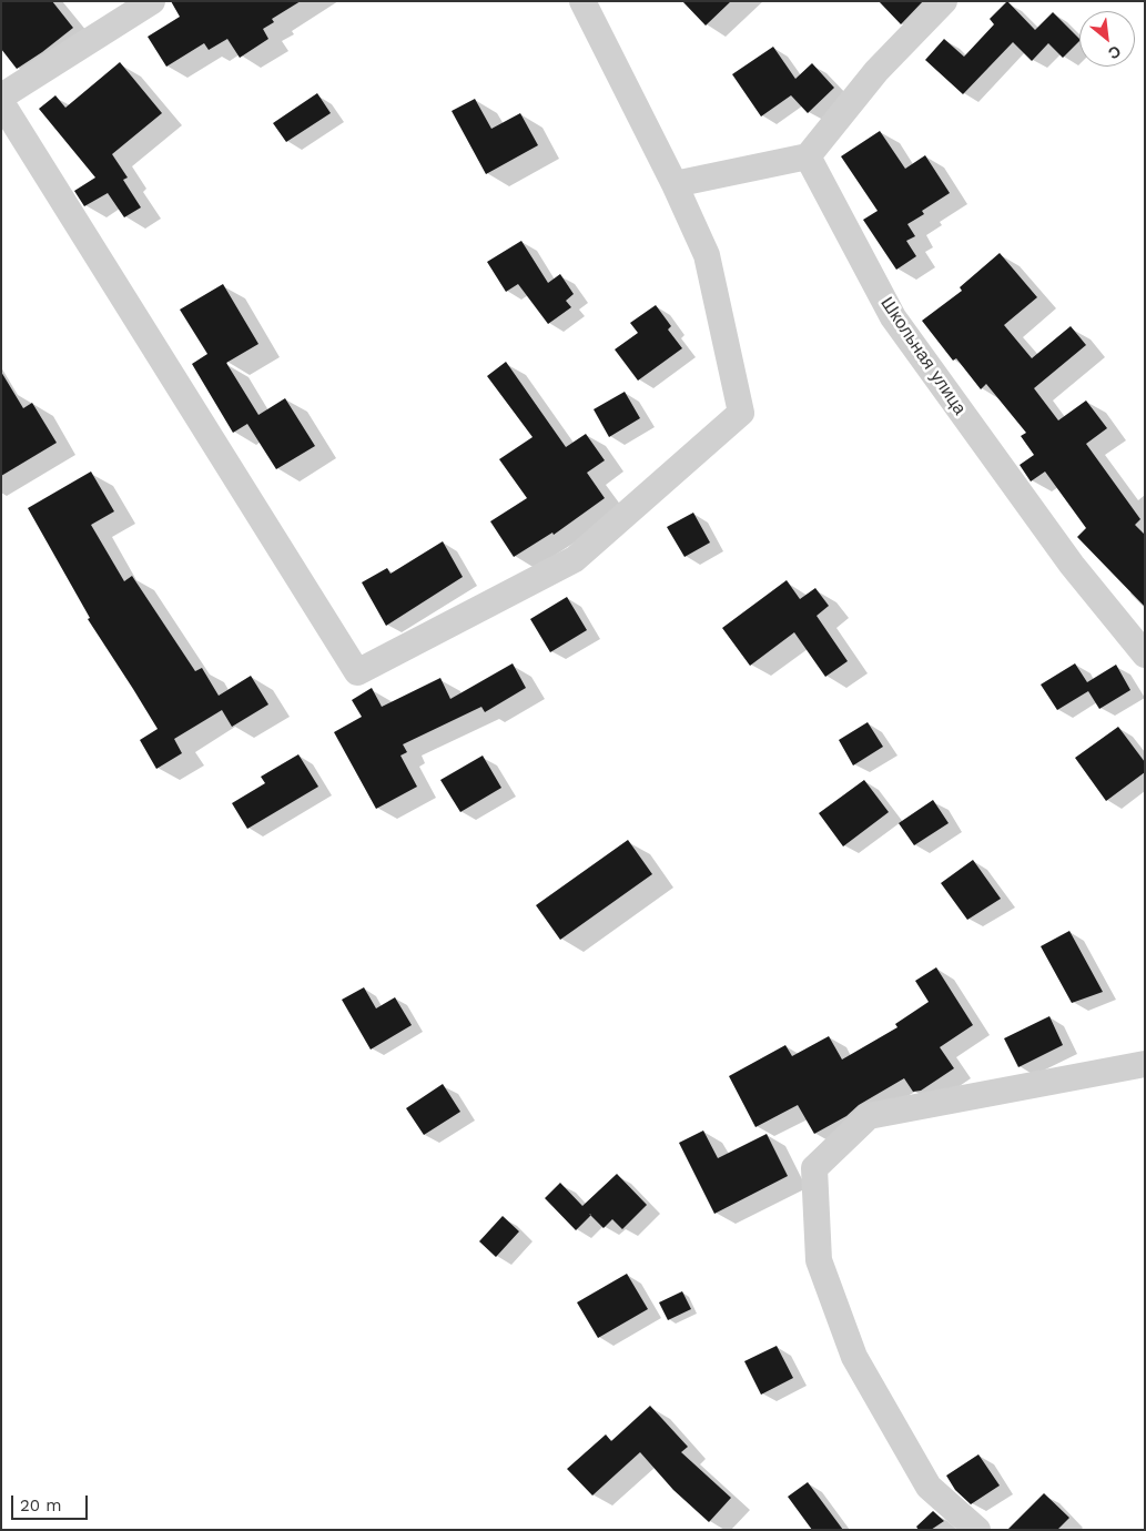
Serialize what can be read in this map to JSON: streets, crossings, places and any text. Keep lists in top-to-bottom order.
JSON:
{
  "streets": {
    "street": ["Школьная улица"]
  },
  "scale_bar": "20 m",
  "north": "bottom right"
}
